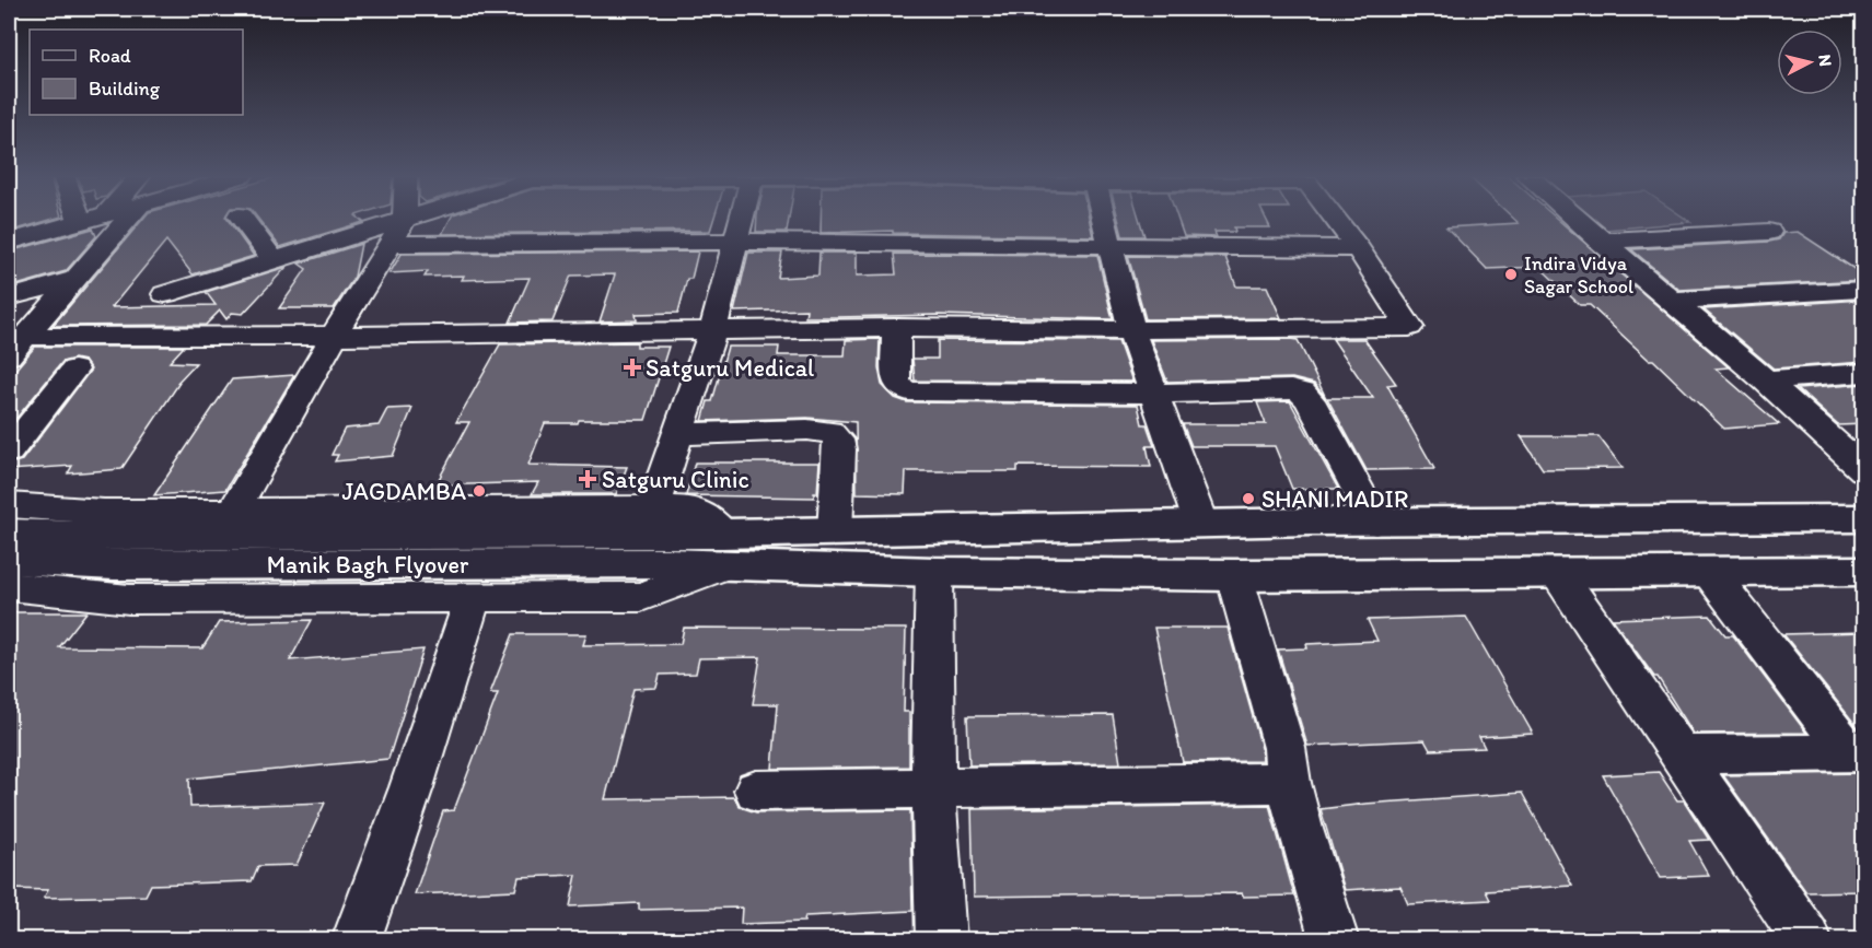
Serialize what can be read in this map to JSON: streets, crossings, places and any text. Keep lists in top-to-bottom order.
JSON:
{
  "streets": {
    "main road": ["Manik Bagh Flyover"]
  },
  "places": {
    "other": ["Indira Vidya Sagar School", "JAGDAMBA", "SHANI MADIR"],
    "health": ["Satguru Medical", "Satguru Clinic"]
  },
  "legend": ["Road", "Building"],
  "north": "right"
}
